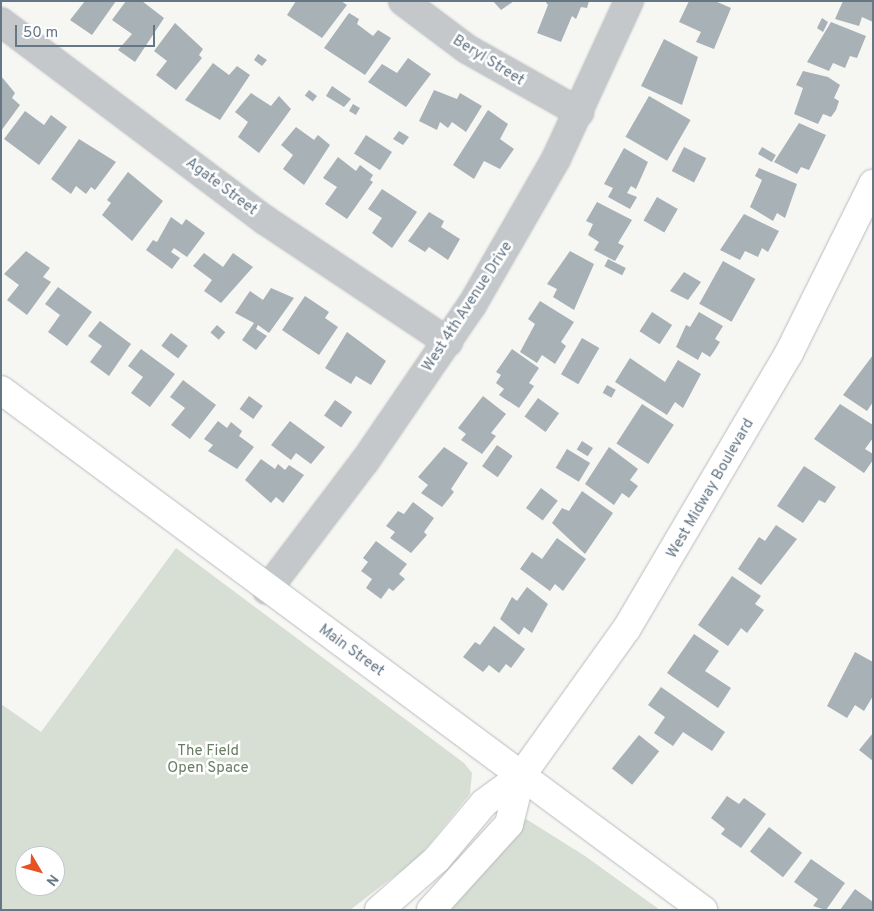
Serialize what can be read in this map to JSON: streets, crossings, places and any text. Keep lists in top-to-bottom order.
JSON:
{
  "streets": {
    "main road": ["West Midway Boulevard", "Main Street"],
    "street": ["Beryl Street", "Agate Street", "West 4th Avenue Drive"]
  },
  "crossings": [
    ["Beryl Street", "West 4th Avenue Drive"],
    ["Agate Street", "West 4th Avenue Drive"],
    ["West 4th Avenue Drive", "Main Street"],
    ["West Midway Boulevard", "Main Street"]
  ],
  "parks": ["The Field Open Space"],
  "scale_bar": "50 m",
  "north": "bottom right"
}
